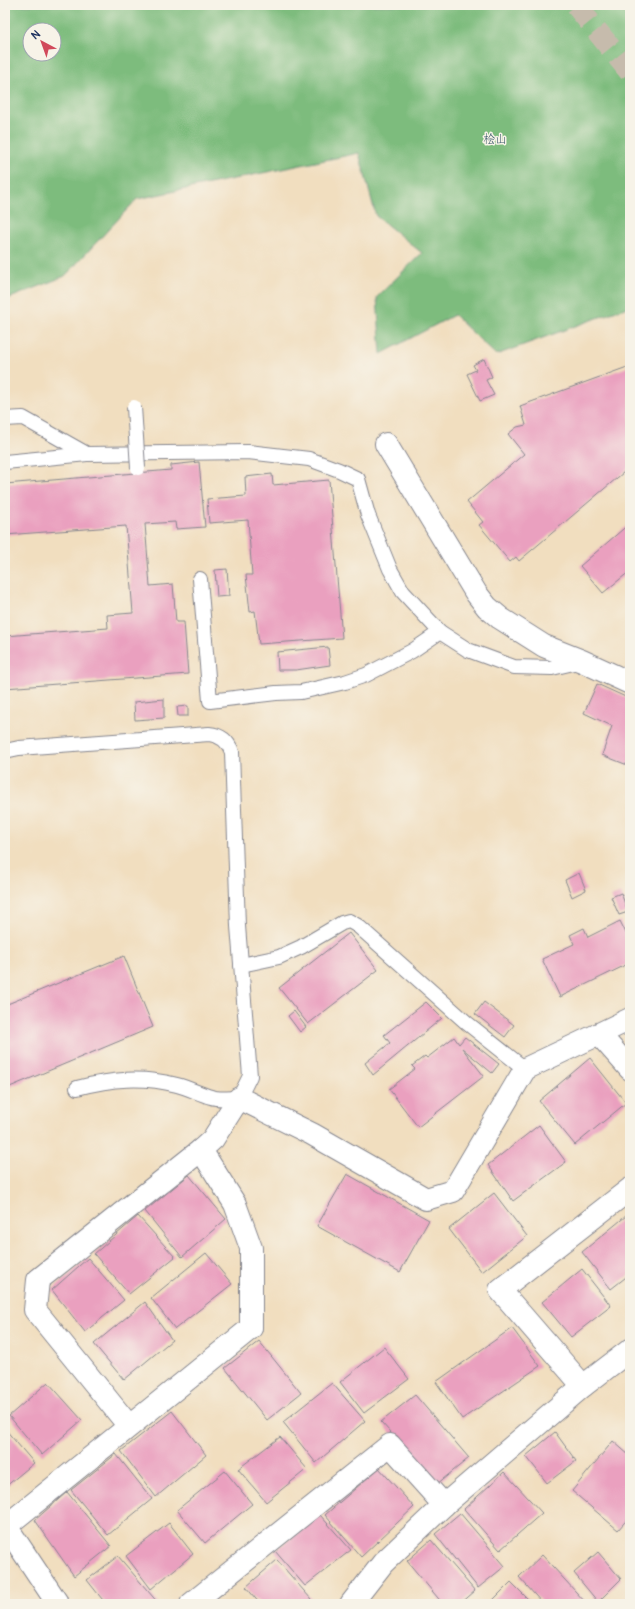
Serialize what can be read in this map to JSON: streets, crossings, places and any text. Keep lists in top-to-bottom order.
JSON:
{
  "parks": ["桧山"],
  "north": "top left"
}
